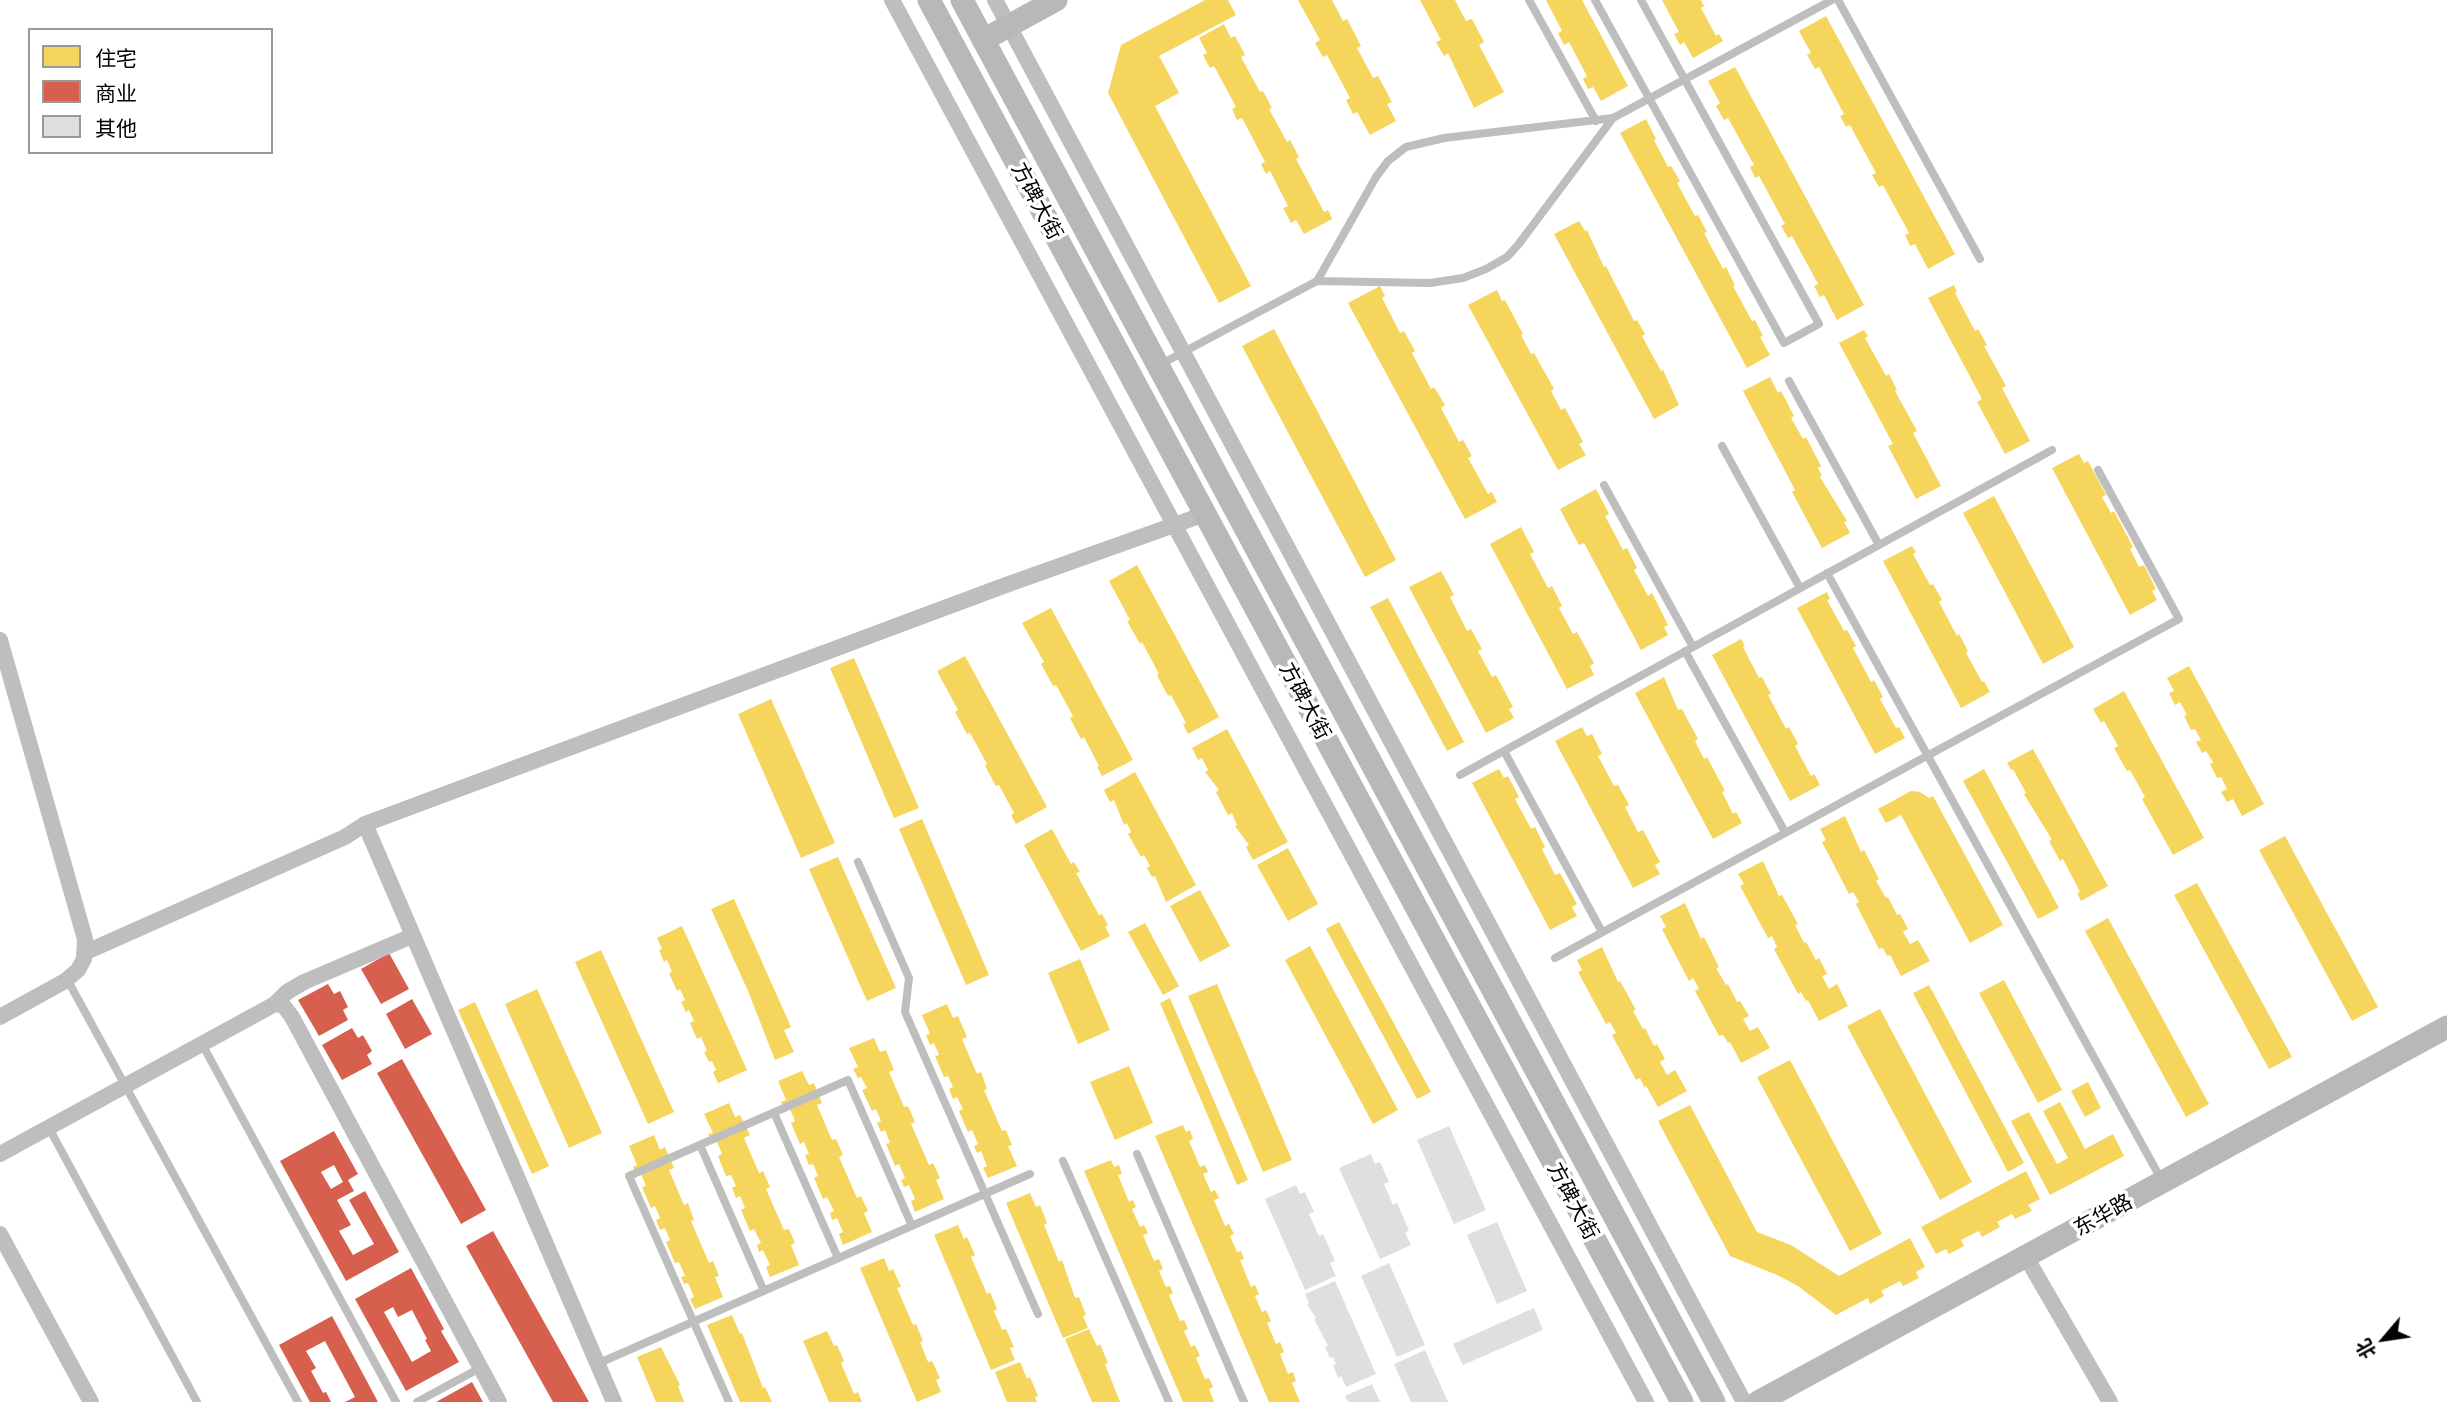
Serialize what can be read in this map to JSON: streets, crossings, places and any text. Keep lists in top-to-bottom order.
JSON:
{
  "streets": {
    "main road": ["方碑大街", "东华路"]
  },
  "legend": ["住宅", "商业", "其他"],
  "north": "bottom left"
}
